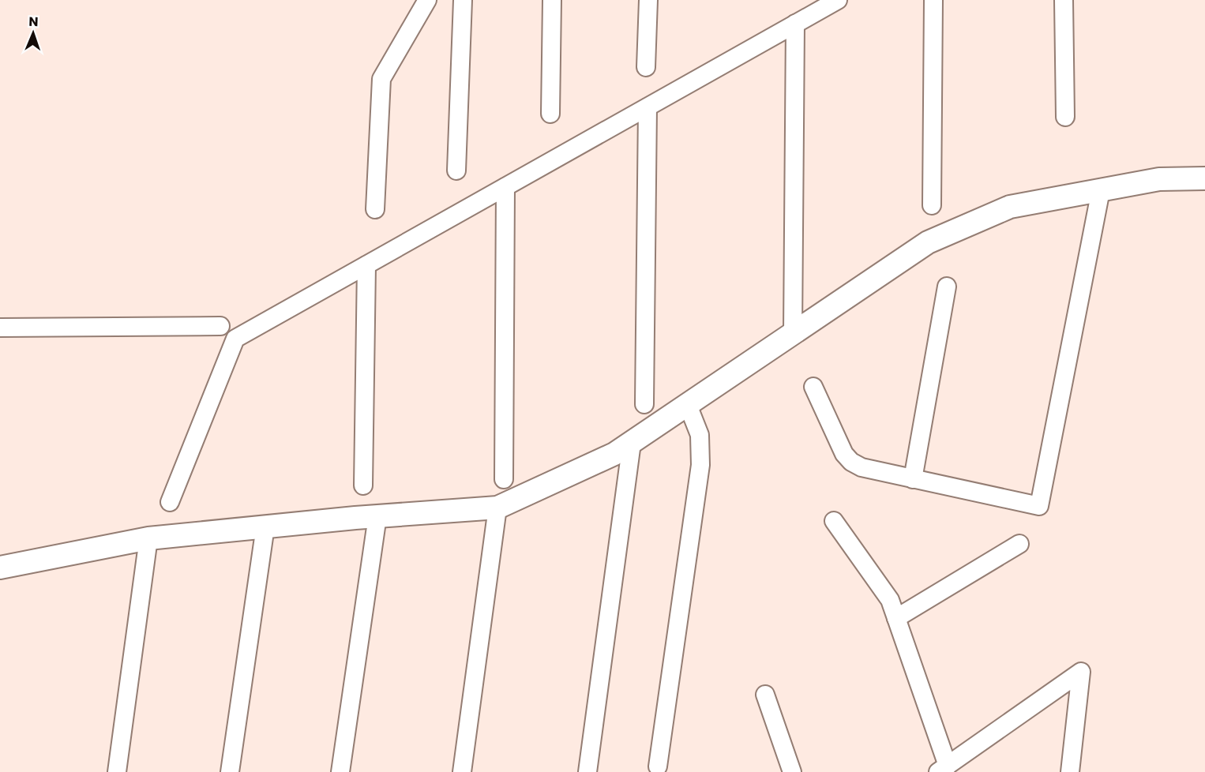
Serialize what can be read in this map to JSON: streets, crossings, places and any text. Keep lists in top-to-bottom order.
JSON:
{
  "north": "top"
}
